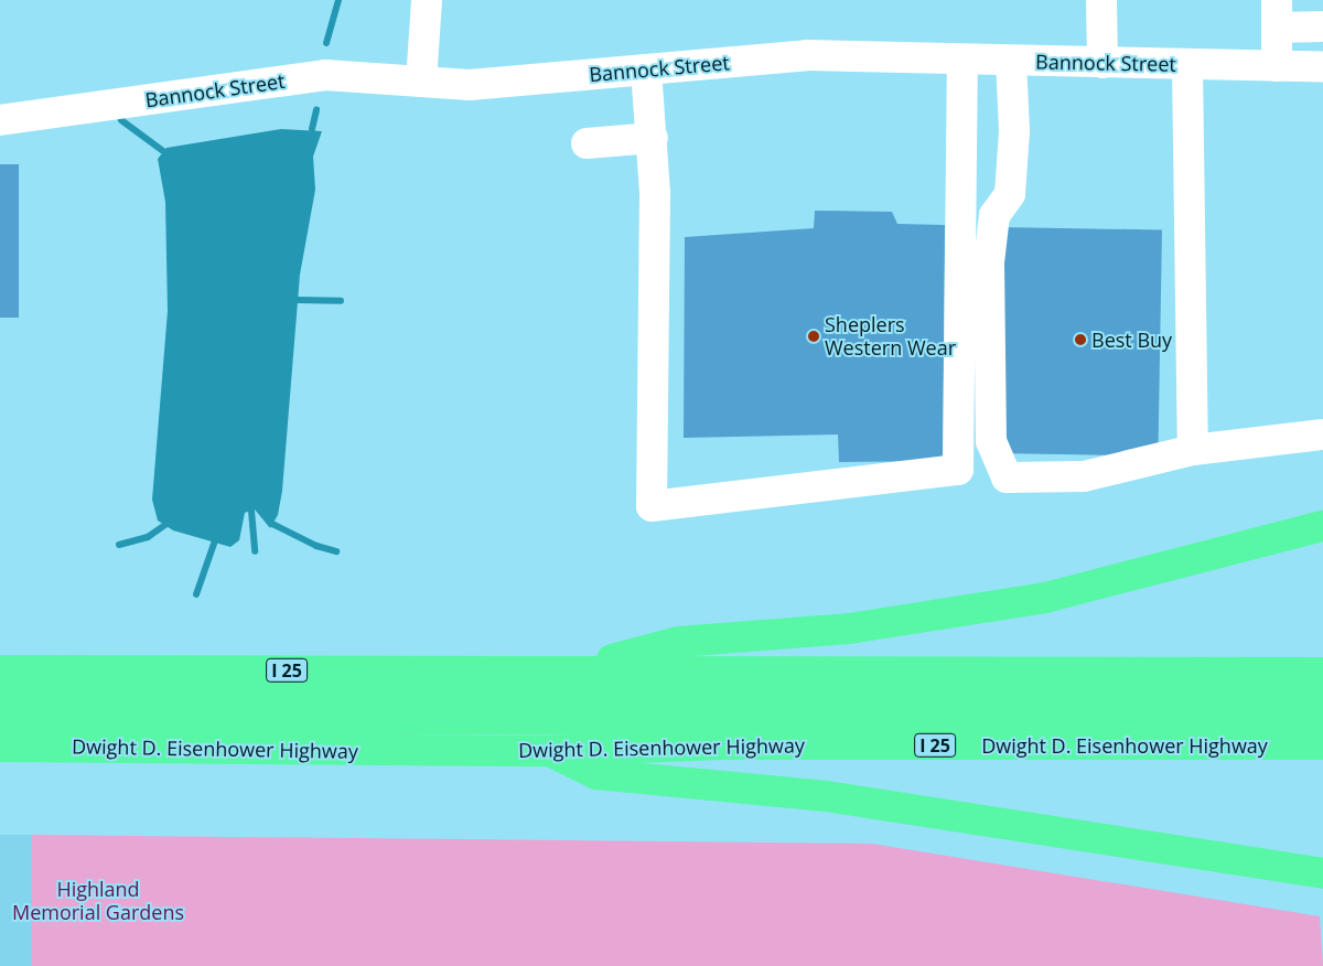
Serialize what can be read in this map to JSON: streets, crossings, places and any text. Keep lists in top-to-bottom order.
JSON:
{
  "streets": {
    "highway": ["I 25", "Dwight D. Eisenhower Highway"],
    "street": ["Bannock Street"]
  },
  "parks": ["Highland Memorial Gardens"],
  "places": ["Sheplers Western Wear", "Best Buy"]
}
